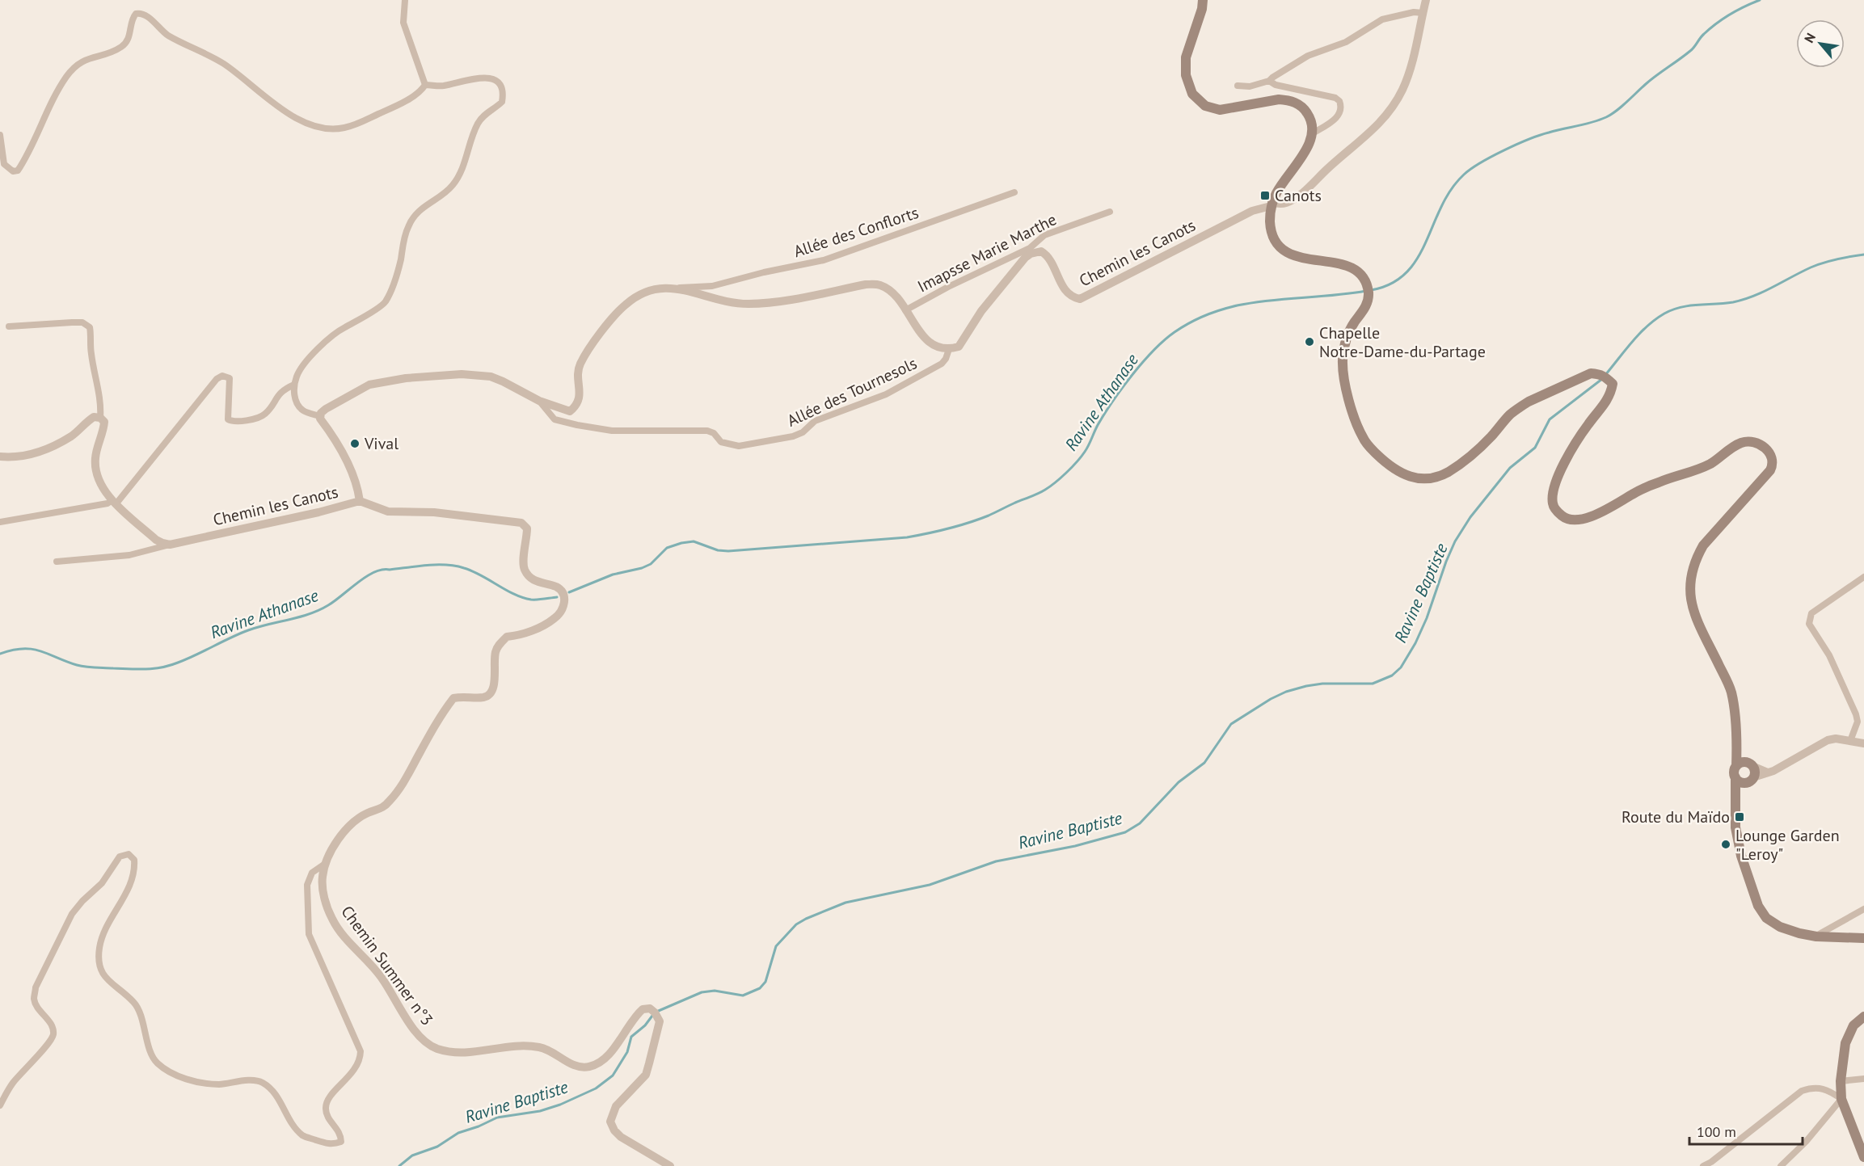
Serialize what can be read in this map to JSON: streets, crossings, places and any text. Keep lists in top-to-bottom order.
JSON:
{
  "streets": {
    "street": [
      "Allée des Conflorts",
      "Imapsse Marie Marthe",
      "Chemin les Canots",
      "Allée des Tournesols",
      "Chemin Summer n°3"
    ]
  },
  "crossings": [
    ["Chemin les Canots", "Allée des Tournesols"],
    ["Chemin les Canots", "Chemin Summer n°3"]
  ],
  "water": ["Ravine Athanase", "Ravine Baptiste"],
  "places": {
    "transit": ["Canots", "Route du Maïdo"],
    "other": ["Chapelle Notre-Dame-du-Partage", "Vival", "Lounge Garden \"Leroy\""]
  },
  "scale_bar": "100 m",
  "north": "top left"
}
